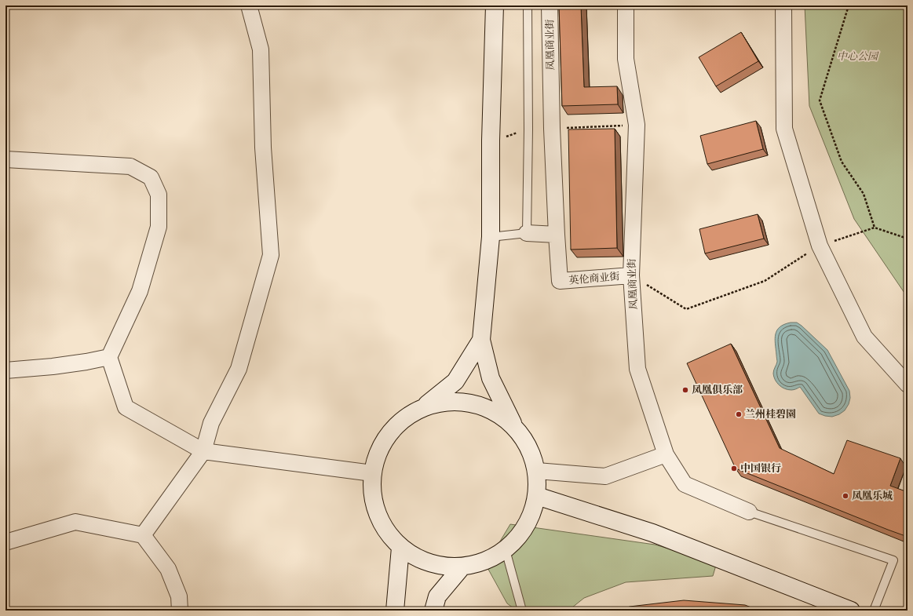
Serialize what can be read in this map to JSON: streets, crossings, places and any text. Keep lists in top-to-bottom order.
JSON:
{
  "streets": {
    "street": ["凤凰商业街", "英伦商业街"]
  },
  "crossings": [
    ["凤凰商业街", "英伦商业街"]
  ],
  "parks": ["中心公园"],
  "places": [
    "凤凰俱乐部",
    "兰州桂碧園",
    "中国银行",
    "凤凰乐城"
  ]
}
